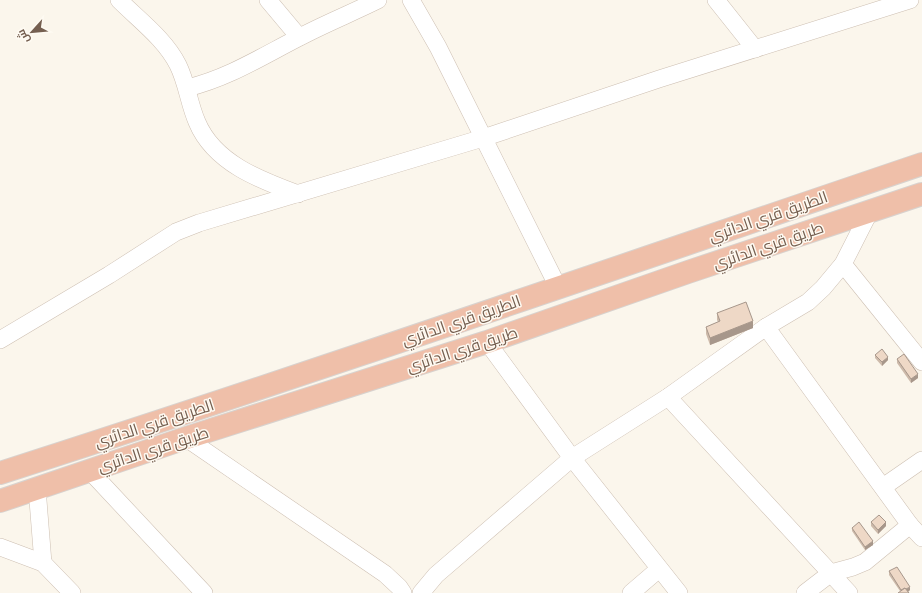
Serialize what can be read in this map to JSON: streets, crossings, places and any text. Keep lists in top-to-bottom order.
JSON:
{
  "streets": {
    "highway": ["الطريق قري الدائري", "طريق قري الدائري"]
  },
  "north": "bottom left"
}
